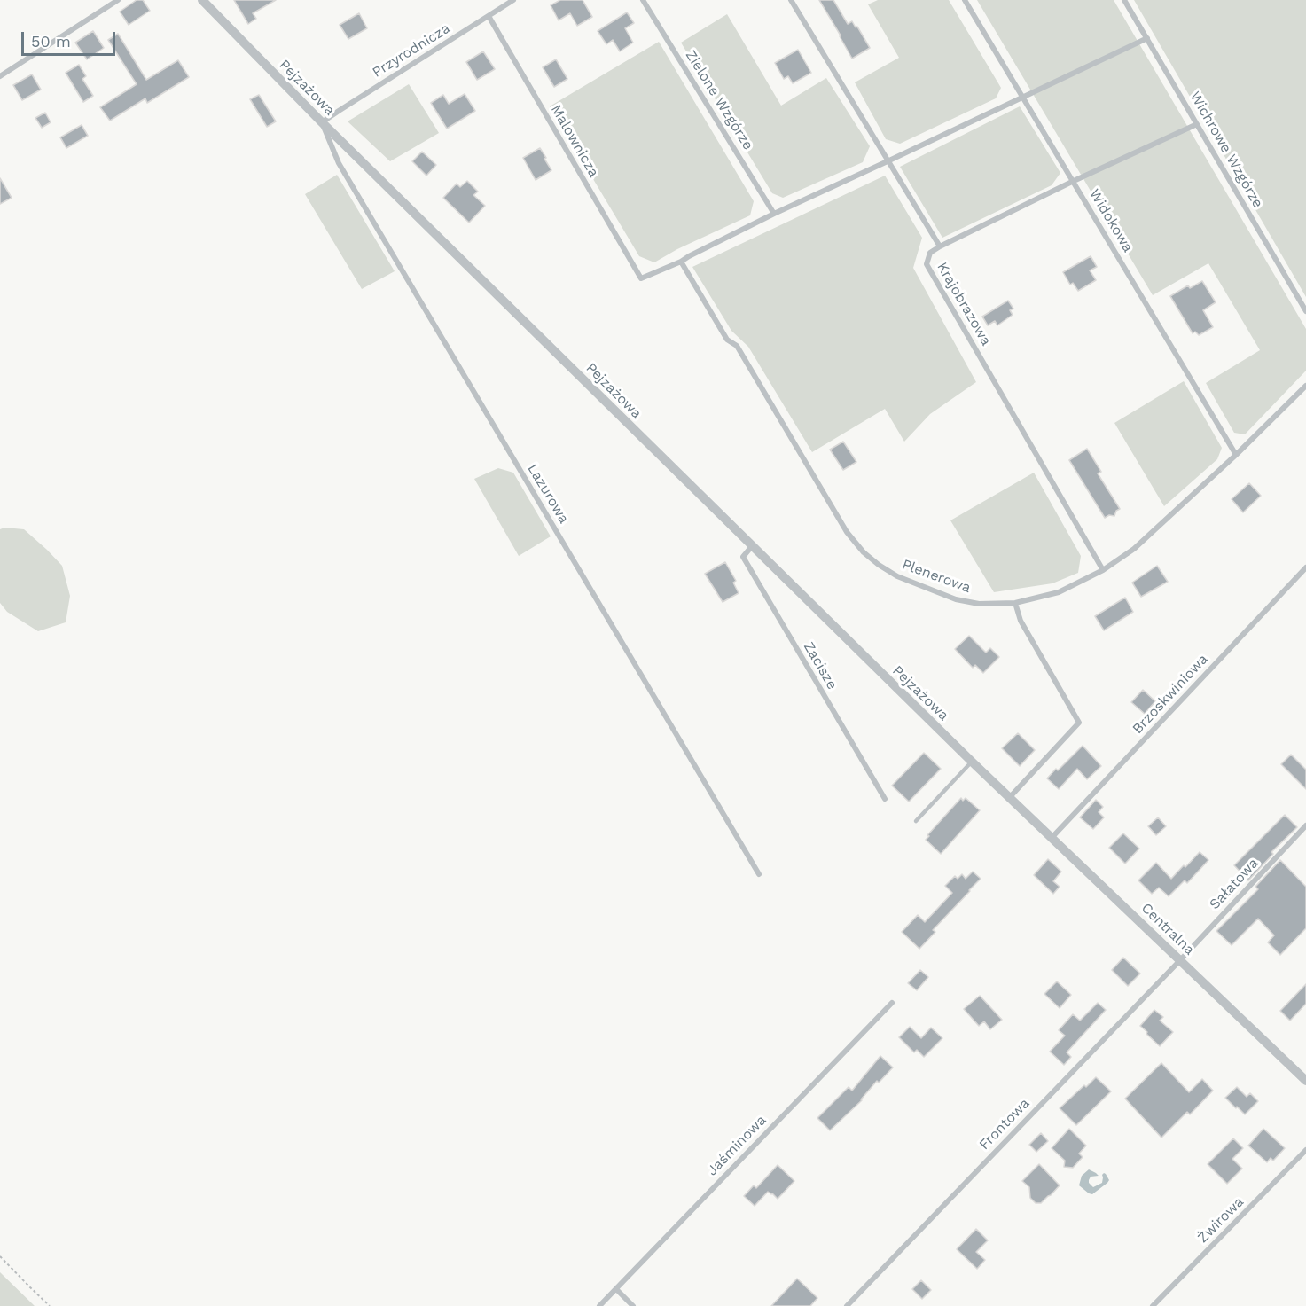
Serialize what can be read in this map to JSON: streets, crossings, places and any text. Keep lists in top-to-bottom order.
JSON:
{
  "streets": {
    "street": [
      "Przyrodnicza",
      "Pejzażowa",
      "Zielone Wzgórze",
      "Malownicza",
      "Wichrowe Wzgórze",
      "Widokowa",
      "Krajobrazowa",
      "Lazurowa",
      "Plenerowa",
      "Zacisze",
      "Brzoskwiniowa",
      "Sałatowa",
      "Centralna",
      "Frontowa",
      "Jaśminowa",
      "Żwirowa"
    ]
  },
  "crossings": [
    ["Przyrodnicza", "Pejzażowa"],
    ["Przyrodnicza", "Malownicza"],
    ["Przyrodnicza", "Lazurowa"],
    ["Pejzażowa", "Lazurowa"],
    ["Pejzażowa", "Zacisze"],
    ["Pejzażowa", "Centralna"],
    ["Malownicza", "Plenerowa"],
    ["Widokowa", "Plenerowa"],
    ["Krajobrazowa", "Plenerowa"],
    ["Brzoskwiniowa", "Centralna"],
    ["Sałatowa", "Centralna"],
    ["Sałatowa", "Frontowa"],
    ["Centralna", "Frontowa"]
  ],
  "scale_bar": "50 m"
}
